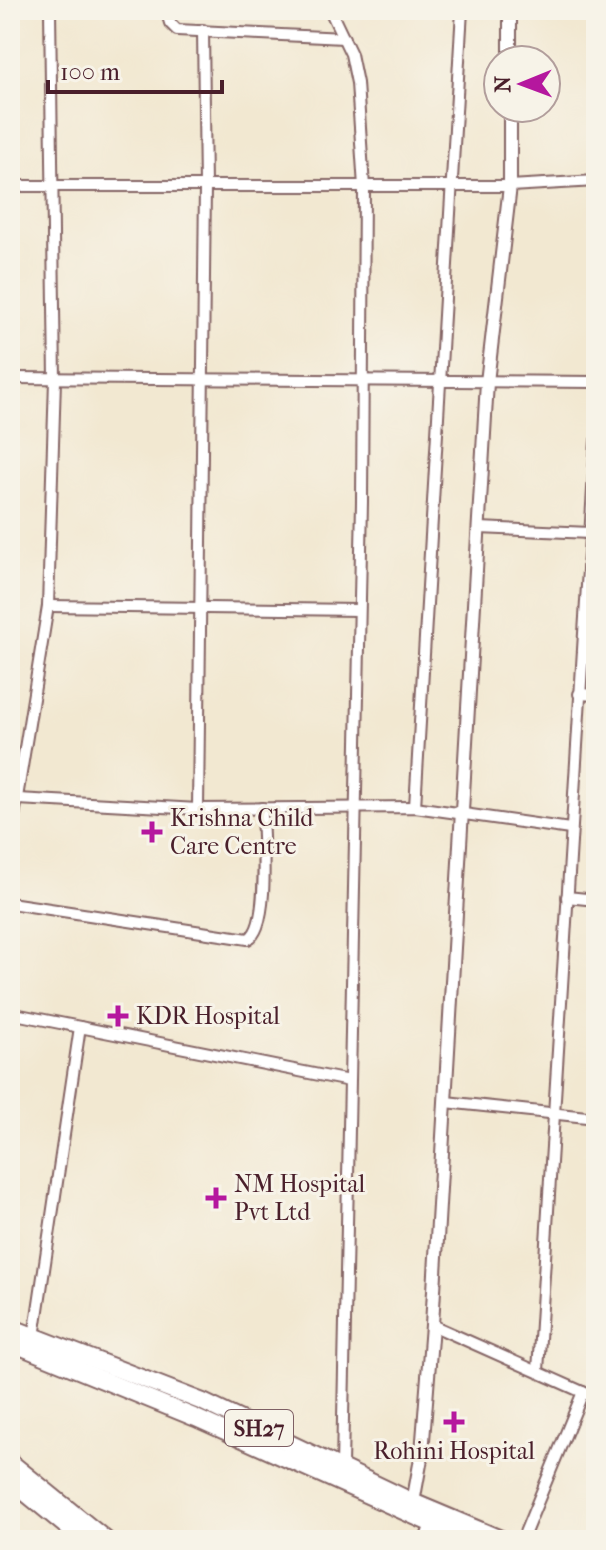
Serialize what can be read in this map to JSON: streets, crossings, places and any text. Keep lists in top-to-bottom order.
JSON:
{
  "streets": {
    "main road": ["SH27"]
  },
  "places": {
    "health": [
      "Krishna Child Care Centre",
      "KDR Hospital",
      "NM Hospital Pvt Ltd",
      "Rohini Hospital"
    ]
  },
  "scale_bar": "100 m",
  "north": "left"
}
